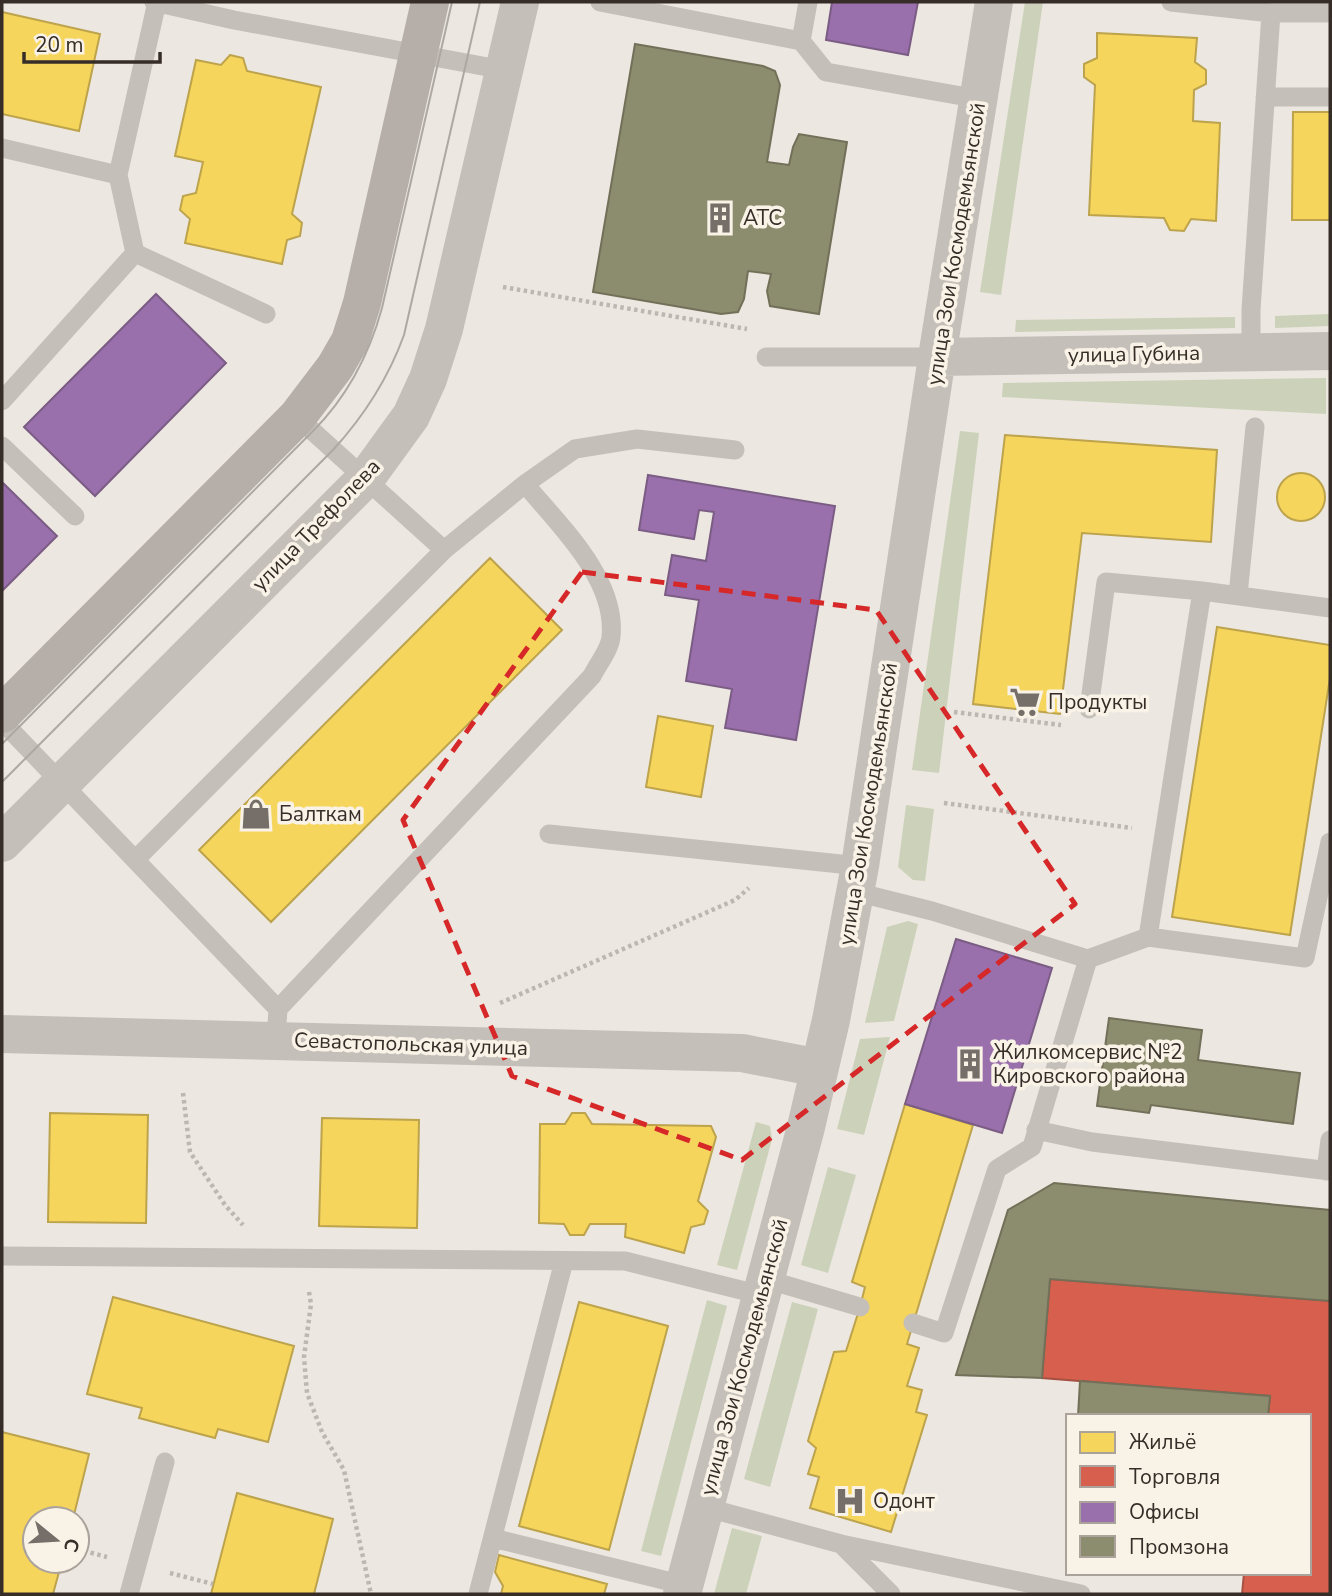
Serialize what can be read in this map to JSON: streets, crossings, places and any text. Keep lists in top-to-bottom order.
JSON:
{
  "streets": {
    "street": [
      "улица Зои Космодемьянской",
      "улица Губина",
      "улица Трефолева",
      "Севастопольская улица"
    ]
  },
  "crossings": [
    ["улица Зои Космодемьянской", "улица Губина"],
    ["улица Зои Космодемьянской", "Севастопольская улица"]
  ],
  "places": {
    "building": ["АТС", "Жилкомсервис №2 Кировского района"],
    "supermarket": ["Продукты"],
    "shop": ["Балткам"],
    "hospital": ["Одонт"]
  },
  "legend": [
    "Жильё",
    "Торговля",
    "Офисы",
    "Промзона"
  ],
  "scale_bar": "20 m",
  "north": "right"
}
